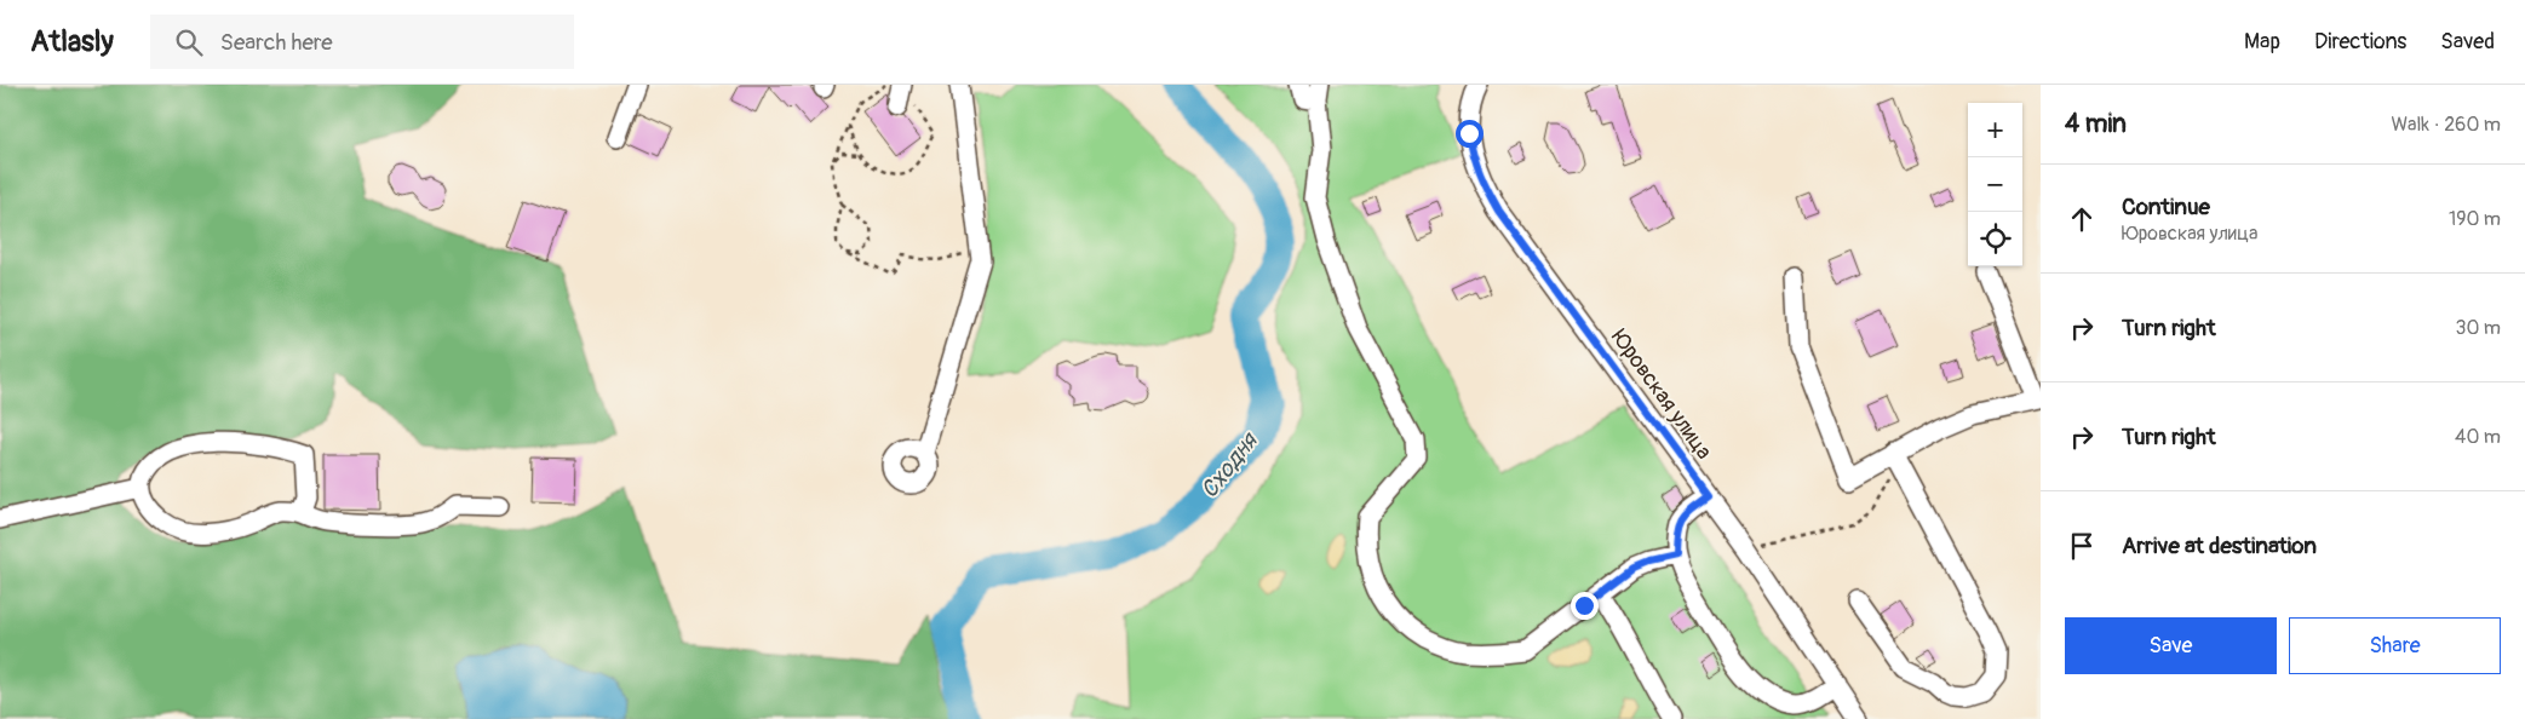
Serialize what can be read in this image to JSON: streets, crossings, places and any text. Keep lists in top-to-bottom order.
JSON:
{
  "streets": {
    "street": ["Юровская улица"]
  },
  "water": ["Сходня"],
  "page": {
    "header": "Atlasly",
    "search": "Search here",
    "nav": ["Map", "Directions", "Saved"],
    "heading": ["4 min", "Walk · 260 m"],
    "map_buttons": ["+", "−"],
    "list": [
      ["Continue", "Юровская улица", "190 m"],
      ["Turn right", "30 m"],
      ["Turn right", "40 m"],
      "Arrive at destination"
    ],
    "buttons": ["Save", "Share"]
  }
}
